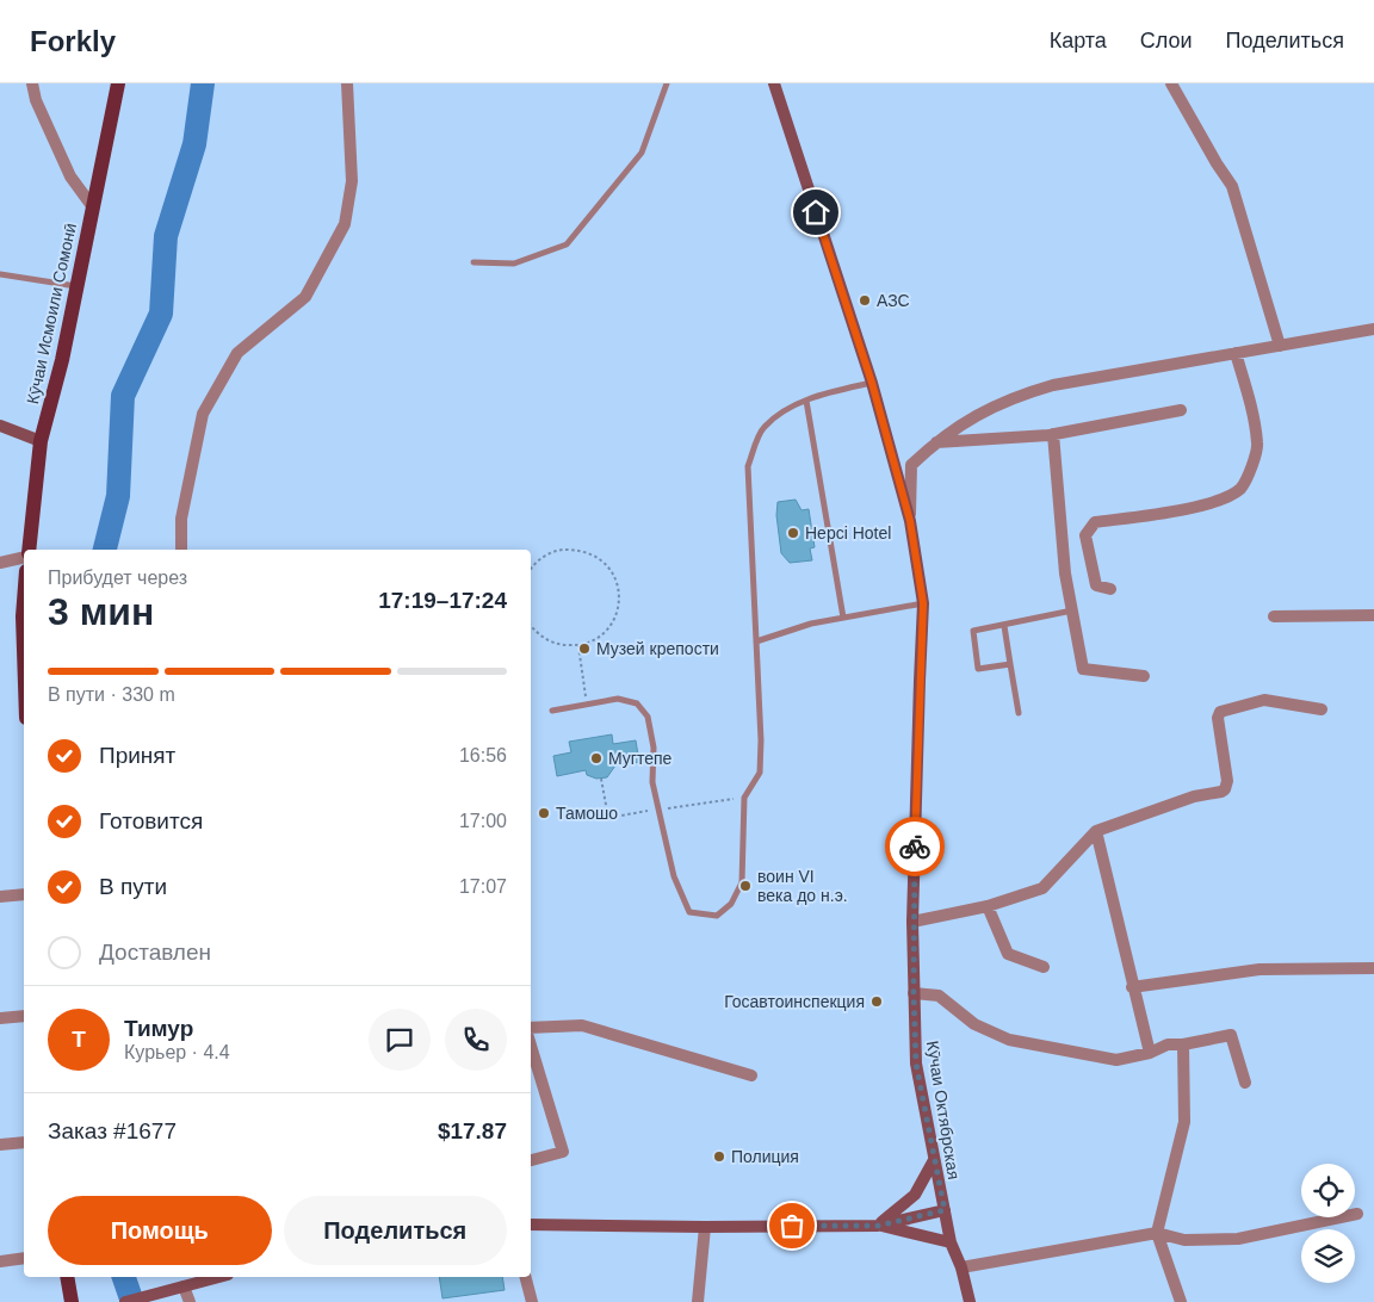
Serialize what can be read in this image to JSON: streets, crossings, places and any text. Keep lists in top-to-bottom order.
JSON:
{
  "streets": {
    "main road": ["Кӯчаи Исмоили Сомонӣ", "Кӯчаи Октябрская"]
  },
  "places": [
    "АЗС",
    "Hepci Hotel",
    "Музей крепости",
    "Мугтепе",
    "Тамошо",
    "воин VI века до н.э.",
    "Госавтоинспекция",
    "Полиция"
  ],
  "page": {
    "header": "Forkly",
    "nav": ["Карта", "Слои", "Поделиться"],
    "heading": ["3 мин", "Прибудет через", "17:19–17:24"],
    "panel": [
      "Тимур",
      "Курьер · 4.4",
      "Заказ #1677",
      "$17.87"
    ],
    "bar": "В пути · 330 m",
    "list": [
      ["Принят", "16:56"],
      ["Готовится", "17:00"],
      ["В пути", "17:07"],
      "Доставлен"
    ],
    "round": "Т",
    "buttons": ["Помощь", "Поделиться"]
  }
}
